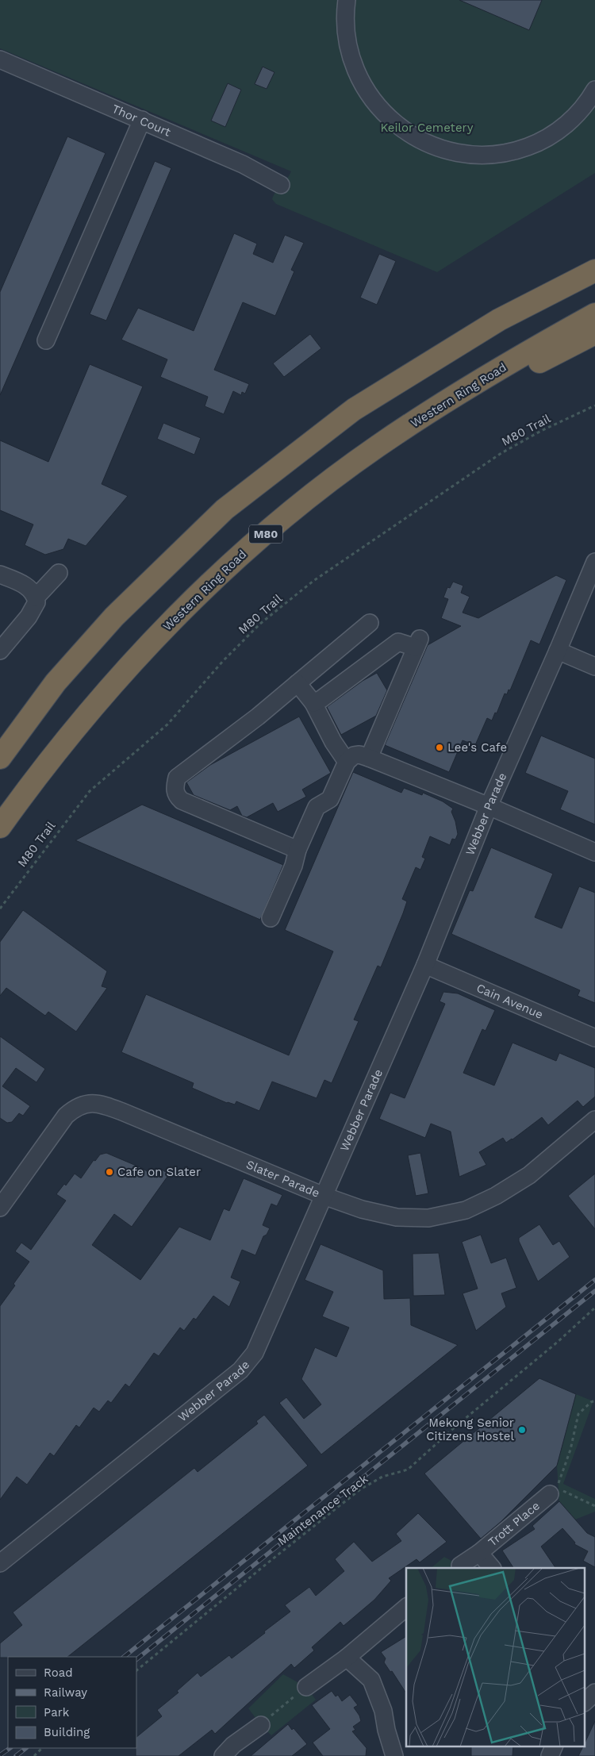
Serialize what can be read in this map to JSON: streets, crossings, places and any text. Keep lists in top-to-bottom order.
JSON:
{
  "streets": {
    "highway": ["Western Ring Road", "M80"],
    "street": [
      "Thor Court",
      "Webber Parade",
      "Cain Avenue",
      "Slater Parade",
      "Trott Place"
    ],
    "path": ["M80 Trail", "Maintenance Track"]
  },
  "crossings": [
    ["Webber Parade", "Cain Avenue"],
    ["Webber Parade", "Slater Parade"]
  ],
  "parks": ["Keilor Cemetery"],
  "places": ["Lee's Cafe", "Cafe on Slater", "Mekong Senior Citizens Hostel"],
  "legend": [
    "Road",
    "Railway",
    "Park",
    "Building"
  ]
}
